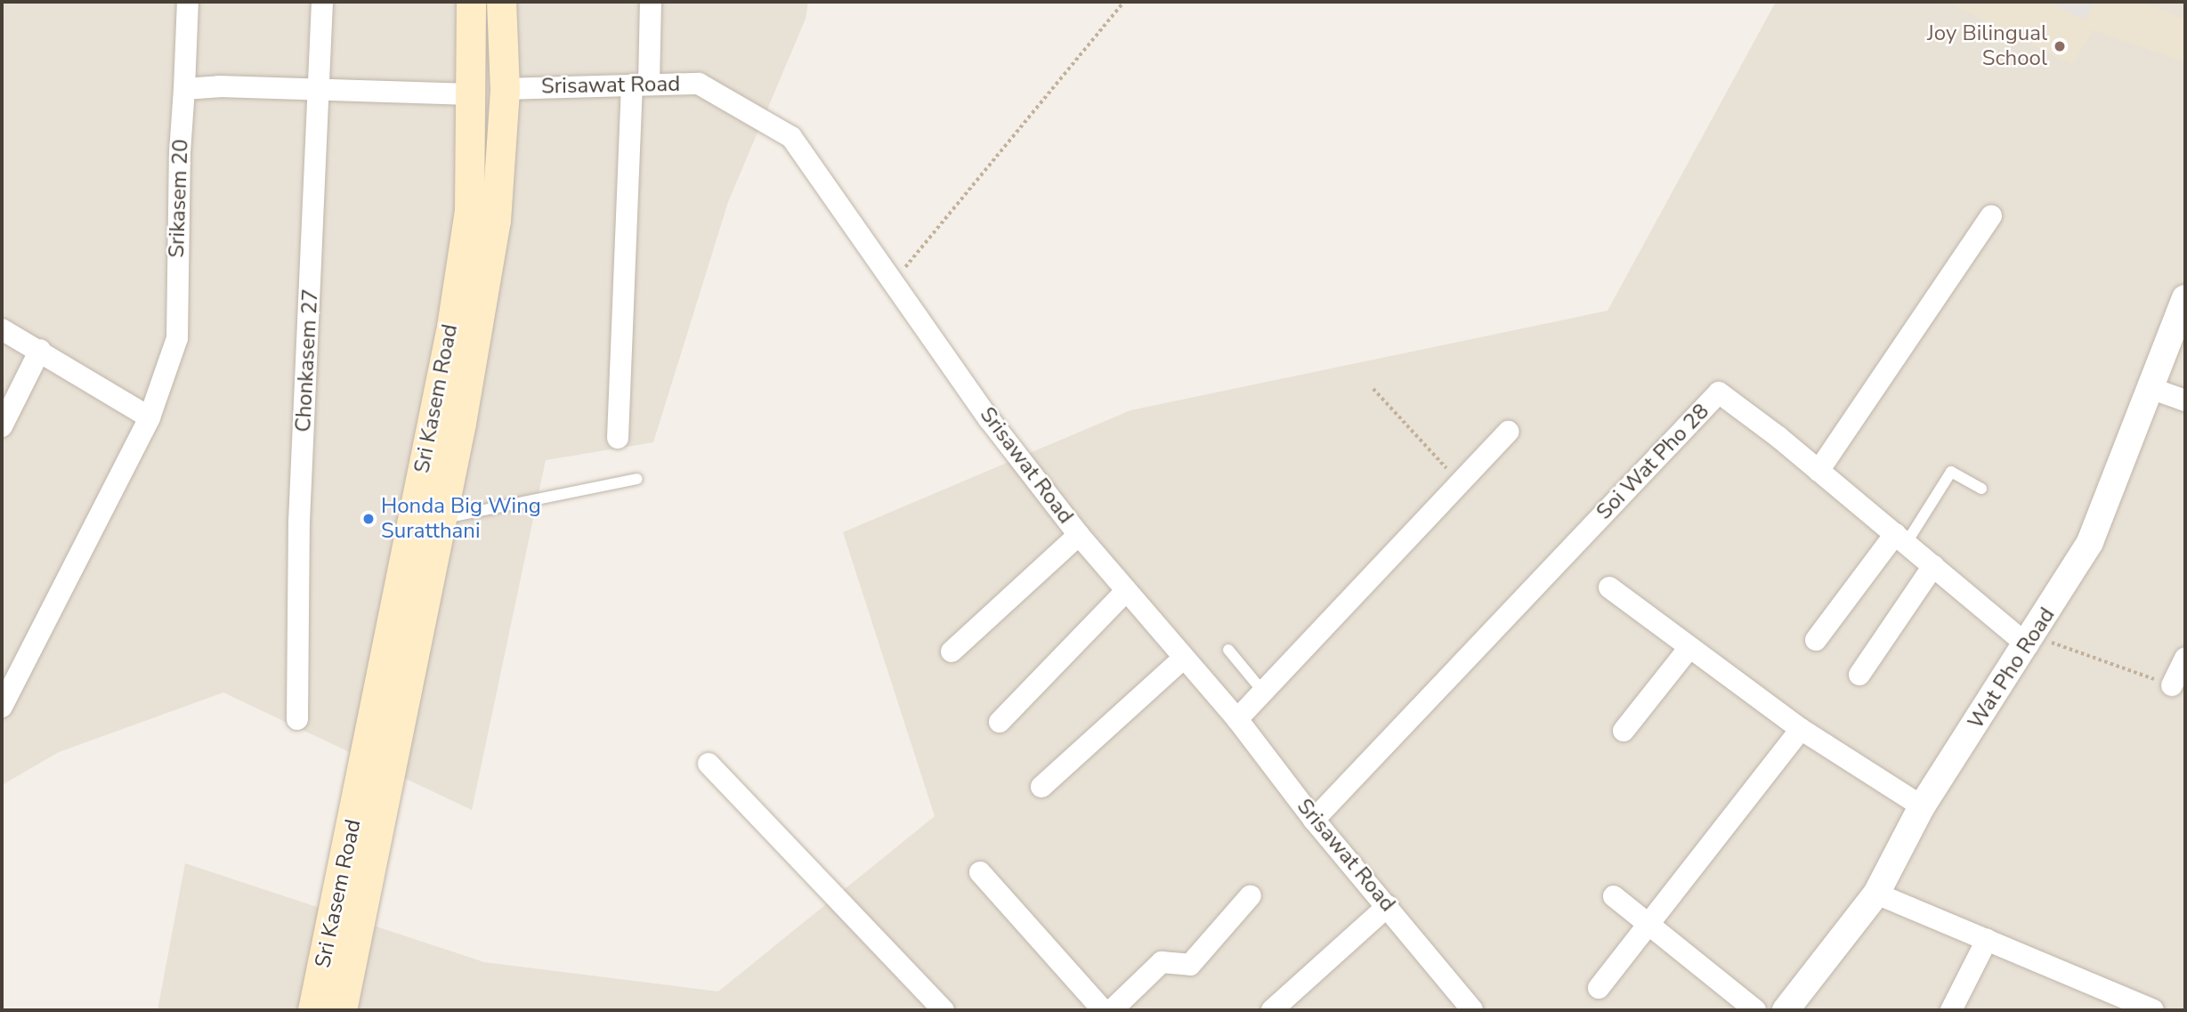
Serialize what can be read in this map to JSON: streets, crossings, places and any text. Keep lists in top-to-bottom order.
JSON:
{
  "streets": {
    "main road": ["Sri Kasem Road"],
    "street": [
      "Srisawat Road",
      "Srikasem 20",
      "Chonkasem 27",
      "Soi Wat Pho 28",
      "Wat Pho Road"
    ]
  },
  "crossings": [
    ["Srisawat Road", "Sri Kasem Road"],
    ["Srisawat Road", "Soi Wat Pho 28"],
    ["Soi Wat Pho 28", "Wat Pho Road"]
  ],
  "places": ["Joy Bilingual School", "Honda Big Wing Suratthani"]
}
